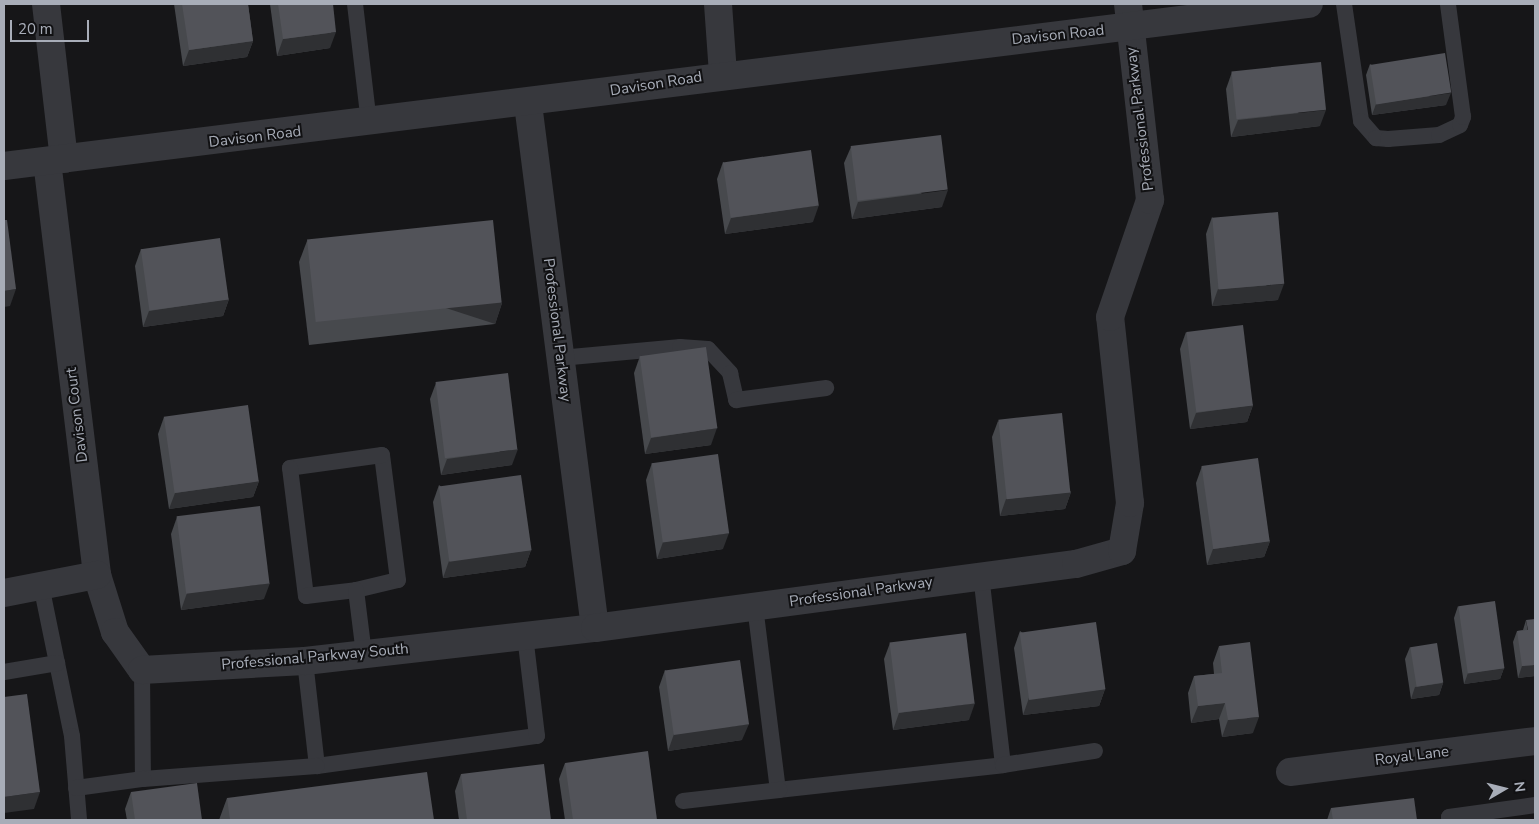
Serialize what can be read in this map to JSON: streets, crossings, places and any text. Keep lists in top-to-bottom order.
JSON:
{
  "streets": {
    "street": [
      "Davison Road",
      "Professional Parkway",
      "Davison Court",
      "Professional Parkway South",
      "Royal Lane"
    ]
  },
  "crossings": [
    ["Davison Road", "Professional Parkway"],
    ["Davison Road", "Davison Court"],
    ["Professional Parkway", "Professional Parkway South"]
  ],
  "scale_bar": "20 m",
  "north": "right"
}
